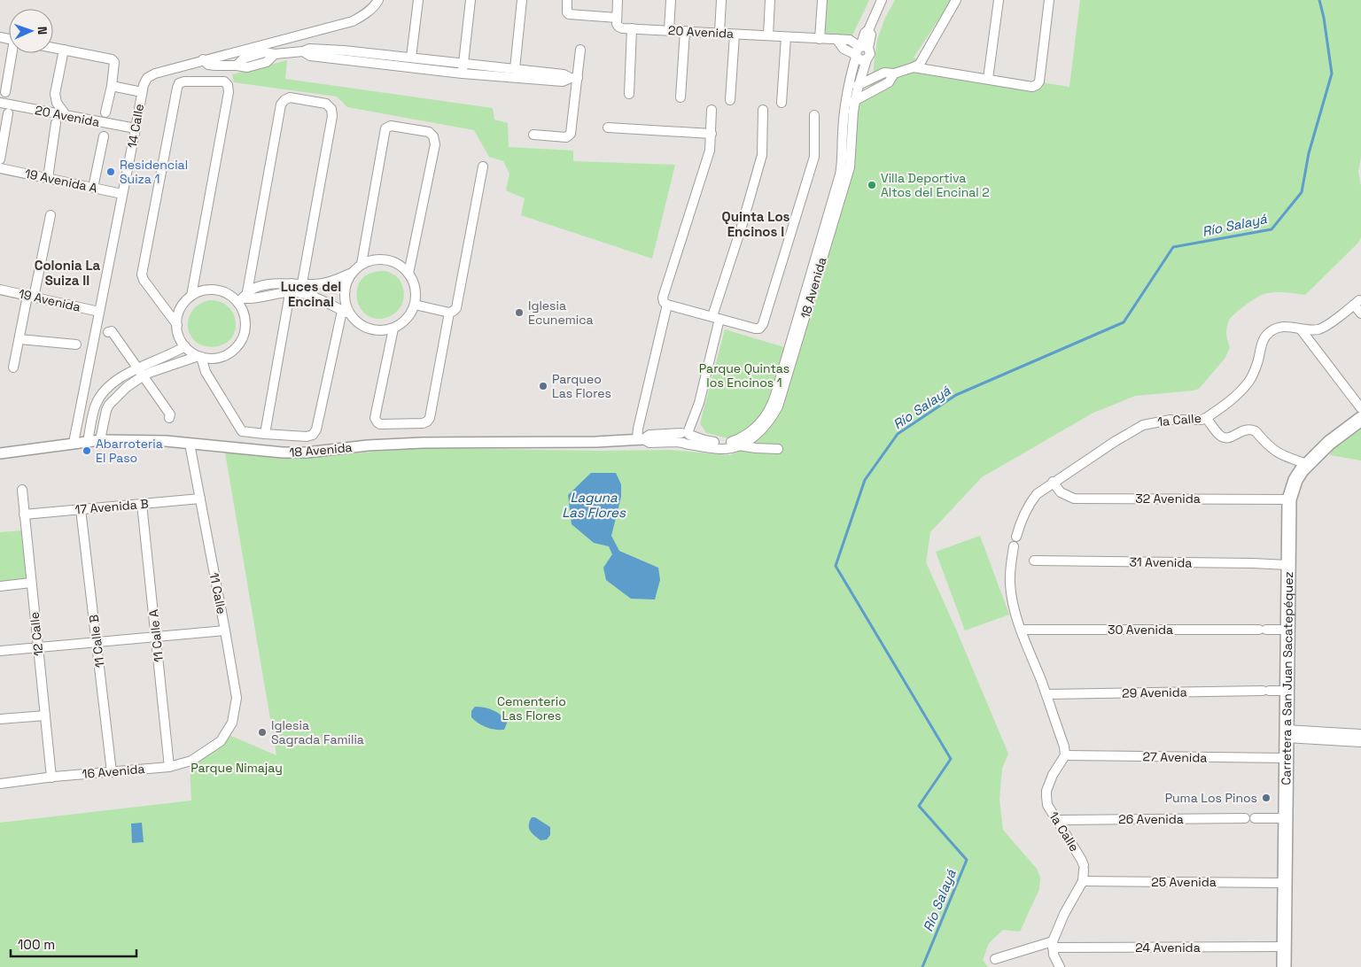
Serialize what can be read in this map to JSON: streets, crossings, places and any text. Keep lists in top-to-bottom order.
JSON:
{
  "streets": {
    "main road": ["Carretera a San Juan Sacatepéquez"],
    "street": [
      "20 Avenida",
      "14 Calle",
      "19 Avenida A",
      "18 Avenida",
      "19 Avenida",
      "1a Calle",
      "32 Avenida",
      "17 Avenida B",
      "31 Avenida",
      "11 Calle",
      "30 Avenida",
      "12 Calle",
      "11 Calle A",
      "11 Calle B",
      "29 Avenida",
      "27 Avenida",
      "16 Avenida",
      "26 Avenida",
      "25 Avenida",
      "24 Avenida"
    ]
  },
  "crossings": [
    ["20 Avenida", "14 Calle"],
    ["20 Avenida", "18 Avenida"],
    ["14 Calle", "19 Avenida A"],
    ["14 Calle", "18 Avenida"],
    ["14 Calle", "19 Avenida"],
    ["18 Avenida", "11 Calle"],
    ["1a Calle", "32 Avenida"],
    ["1a Calle", "27 Avenida"],
    ["1a Calle", "26 Avenida"],
    ["1a Calle", "25 Avenida"],
    ["1a Calle", "24 Avenida"],
    ["32 Avenida", "Carretera a San Juan Sacatepéquez"],
    ["17 Avenida B", "11 Calle"],
    ["17 Avenida B", "12 Calle"],
    ["17 Avenida B", "11 Calle A"],
    ["17 Avenida B", "11 Calle B"],
    ["31 Avenida", "Carretera a San Juan Sacatepéquez"],
    ["11 Calle", "16 Avenida"],
    ["30 Avenida", "Carretera a San Juan Sacatepéquez"],
    ["12 Calle", "16 Avenida"],
    ["11 Calle A", "16 Avenida"],
    ["11 Calle B", "16 Avenida"],
    ["Carretera a San Juan Sacatepéquez", "29 Avenida"],
    ["Carretera a San Juan Sacatepéquez", "27 Avenida"],
    ["Carretera a San Juan Sacatepéquez", "25 Avenida"],
    ["Carretera a San Juan Sacatepéquez", "24 Avenida"]
  ],
  "districts": ["Quinta Los Encinos I", "Colonia La Suiza II", "Luces del Encinal"],
  "water": ["Río Salayá", "Laguna Las Flores"],
  "parks": ["Parque Quintas los Encinos 1", "Cementerio Las Flores", "Parque Nimajay"],
  "places": [
    "Residencial Suiza 1",
    "Villa Deportiva Altos del Encinal 2",
    "Iglesia Ecunemica",
    "Parqueo Las Flores",
    "Abarroteria El Paso",
    "Iglesia Sagrada Familia",
    "Puma Los Pinos"
  ],
  "scale_bar": "100 m",
  "north": "right"
}
